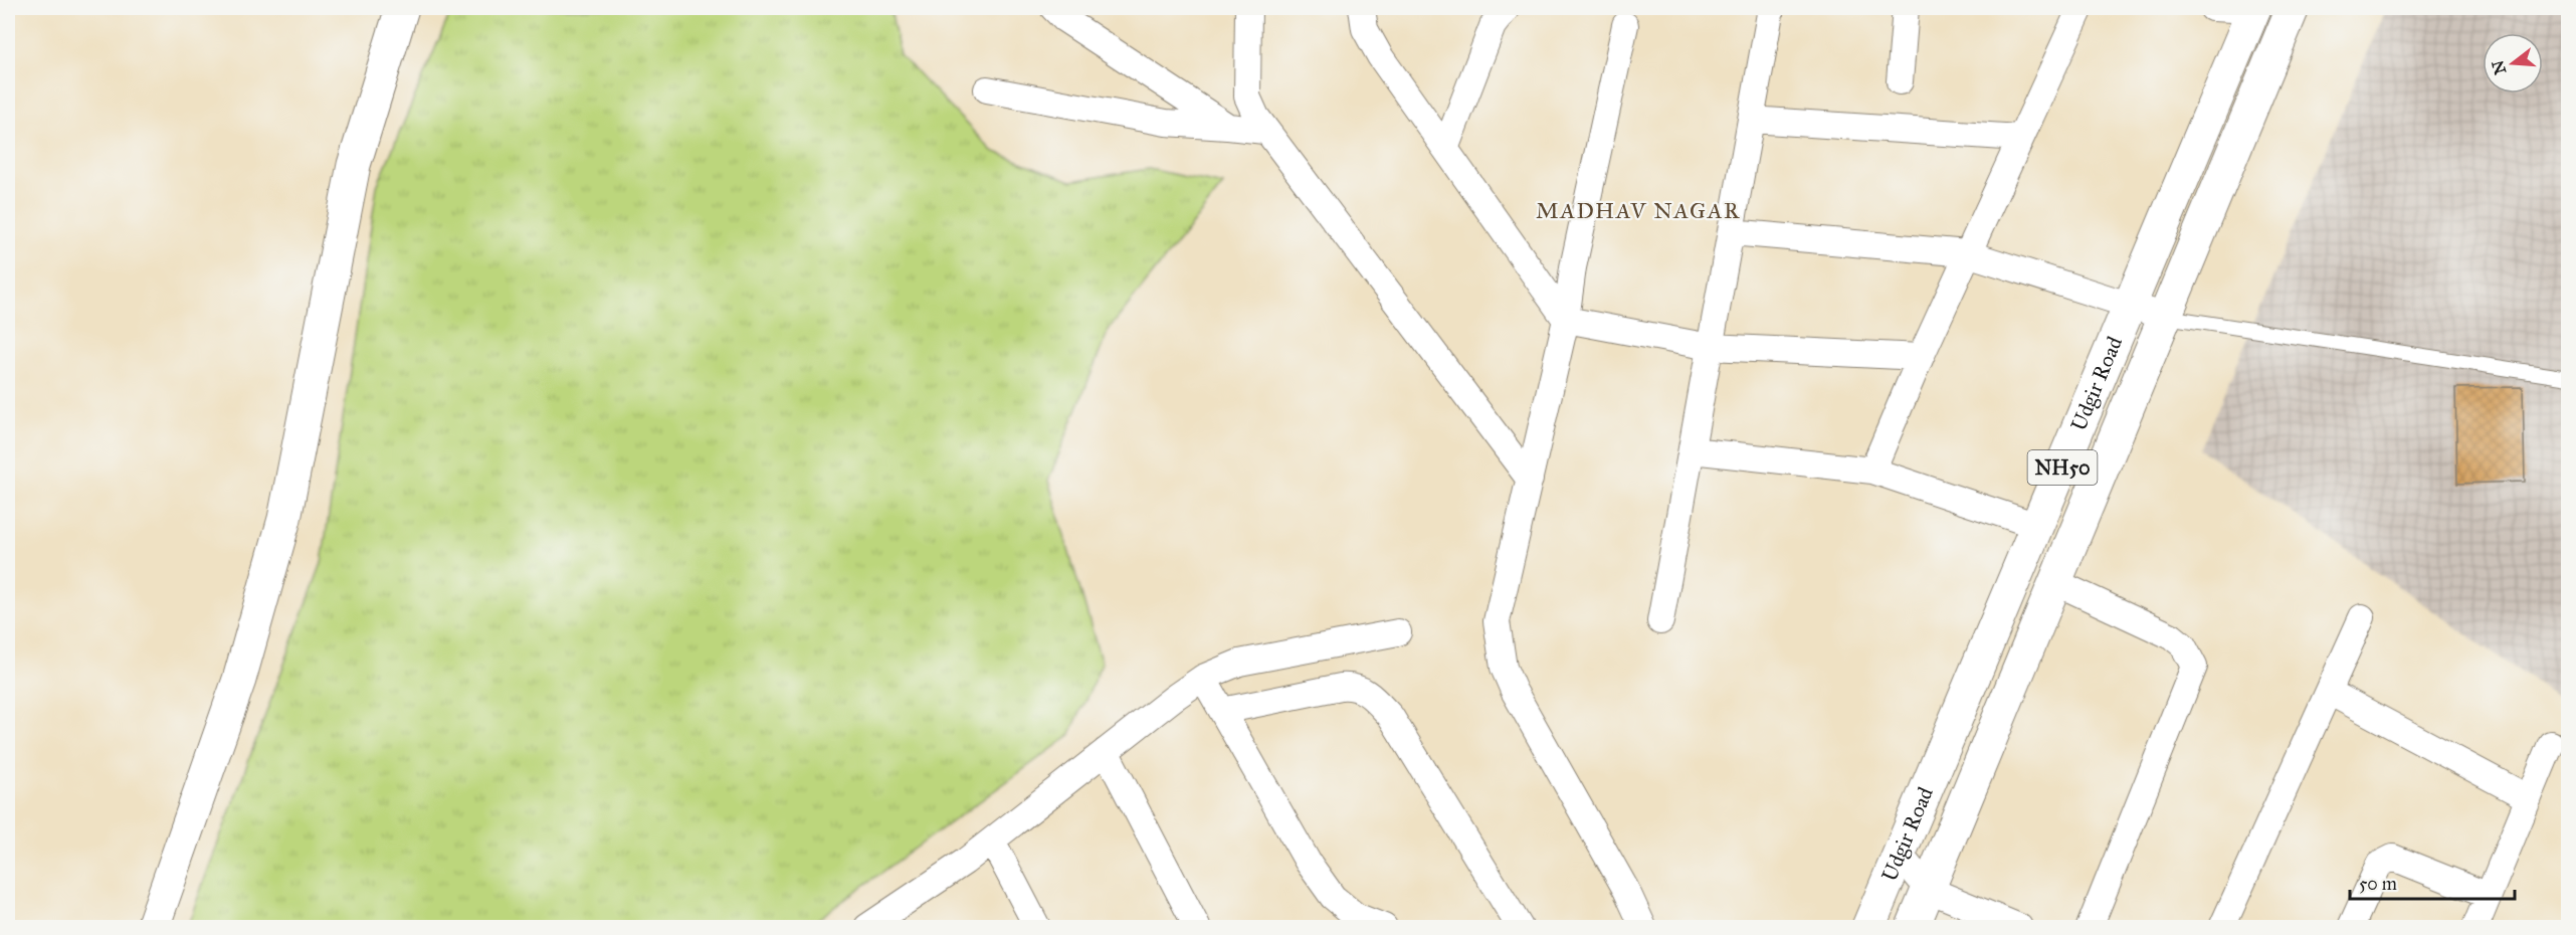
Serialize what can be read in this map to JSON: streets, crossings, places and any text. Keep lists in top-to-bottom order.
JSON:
{
  "streets": {
    "main road": ["Udgir Road", "NH50"]
  },
  "districts": ["MADHAV NAGAR"],
  "scale_bar": "50 m",
  "north": "left"
}
